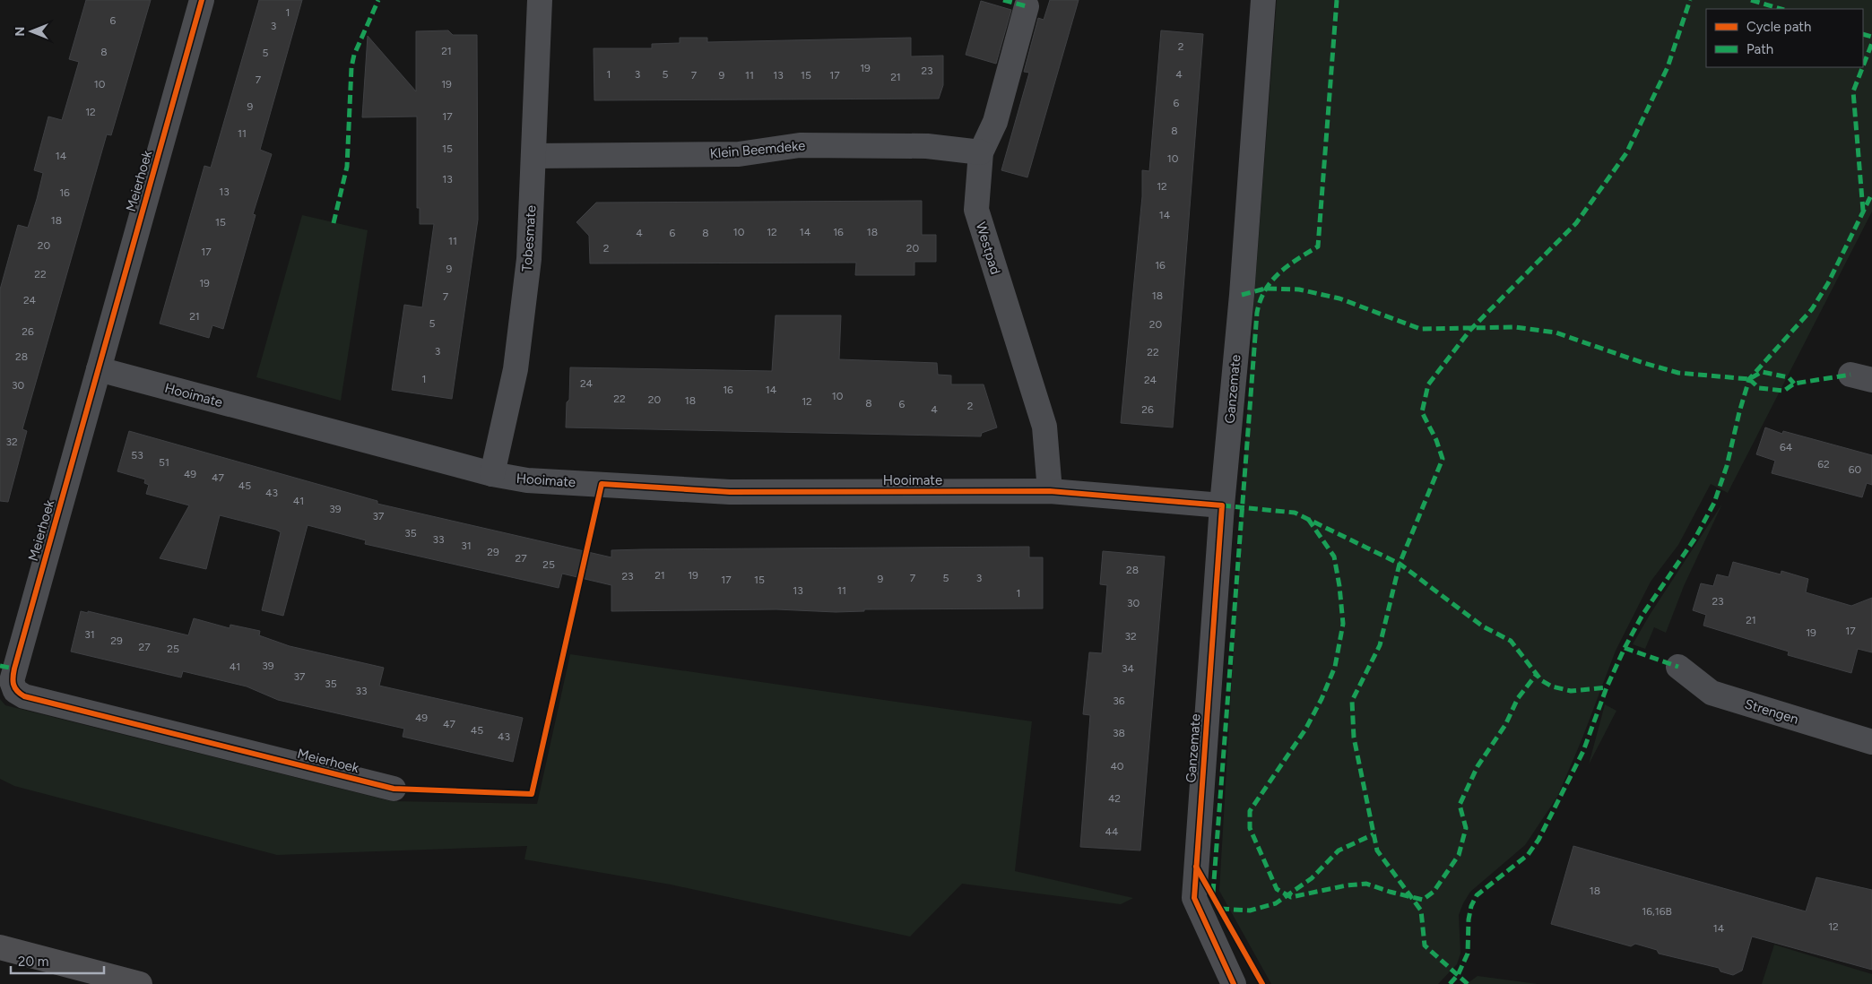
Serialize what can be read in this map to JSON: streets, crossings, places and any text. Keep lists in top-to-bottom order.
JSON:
{
  "streets": {
    "street": [
      "Klein Beemdeke",
      "Meierhoek",
      "Tobesmate",
      "Westpad",
      "Ganzemate",
      "Hooimate",
      "Strengen"
    ]
  },
  "crossings": [
    ["Klein Beemdeke", "Tobesmate"],
    ["Klein Beemdeke", "Westpad"],
    ["Meierhoek", "Hooimate"],
    ["Tobesmate", "Hooimate"],
    ["Westpad", "Hooimate"],
    ["Ganzemate", "Hooimate"]
  ],
  "house_numbers": [
    "1",
    "6",
    "3",
    "2",
    "21",
    "8",
    "5",
    "19",
    "23",
    "1",
    "3",
    "5",
    "4",
    "7",
    "9",
    "11",
    "13",
    "15",
    "17",
    "21",
    "7",
    "10",
    "19",
    "6",
    "9",
    "12",
    "17",
    "8",
    "11",
    "15",
    "14",
    "10",
    "13",
    "12",
    "13",
    "16",
    "14",
    "18",
    "15",
    "10",
    "12",
    "14",
    "16",
    "18",
    "4",
    "6",
    "8",
    "11",
    "20",
    "2",
    "20",
    "17",
    "16",
    "9",
    "22",
    "19",
    "18",
    "7",
    "24",
    "21",
    "5",
    "20",
    "26",
    "3",
    "22",
    "28",
    "1",
    "24",
    "24",
    "30",
    "16",
    "14",
    "10",
    "22",
    "20",
    "18",
    "12",
    "8",
    "6",
    "2",
    "4",
    "26",
    "32",
    "64",
    "53",
    "51",
    "62",
    "60",
    "49",
    "47",
    "45",
    "43",
    "41",
    "39",
    "37",
    "35",
    "33",
    "31",
    "29",
    "27",
    "25",
    "28",
    "21",
    "19",
    "23",
    "7",
    "5",
    "3",
    "9",
    "17",
    "15",
    "13",
    "11",
    "1",
    "23",
    "30",
    "21",
    "17",
    "19",
    "31",
    "32",
    "29",
    "27",
    "25",
    "39",
    "41",
    "34",
    "37",
    "35",
    "33",
    "36",
    "49",
    "47",
    "45",
    "38",
    "43",
    "40",
    "42",
    "44",
    "18",
    "16,16B",
    "12",
    "14"
  ],
  "legend": ["Cycle path", "Path"],
  "scale_bar": "20 m",
  "north": "left"
}
